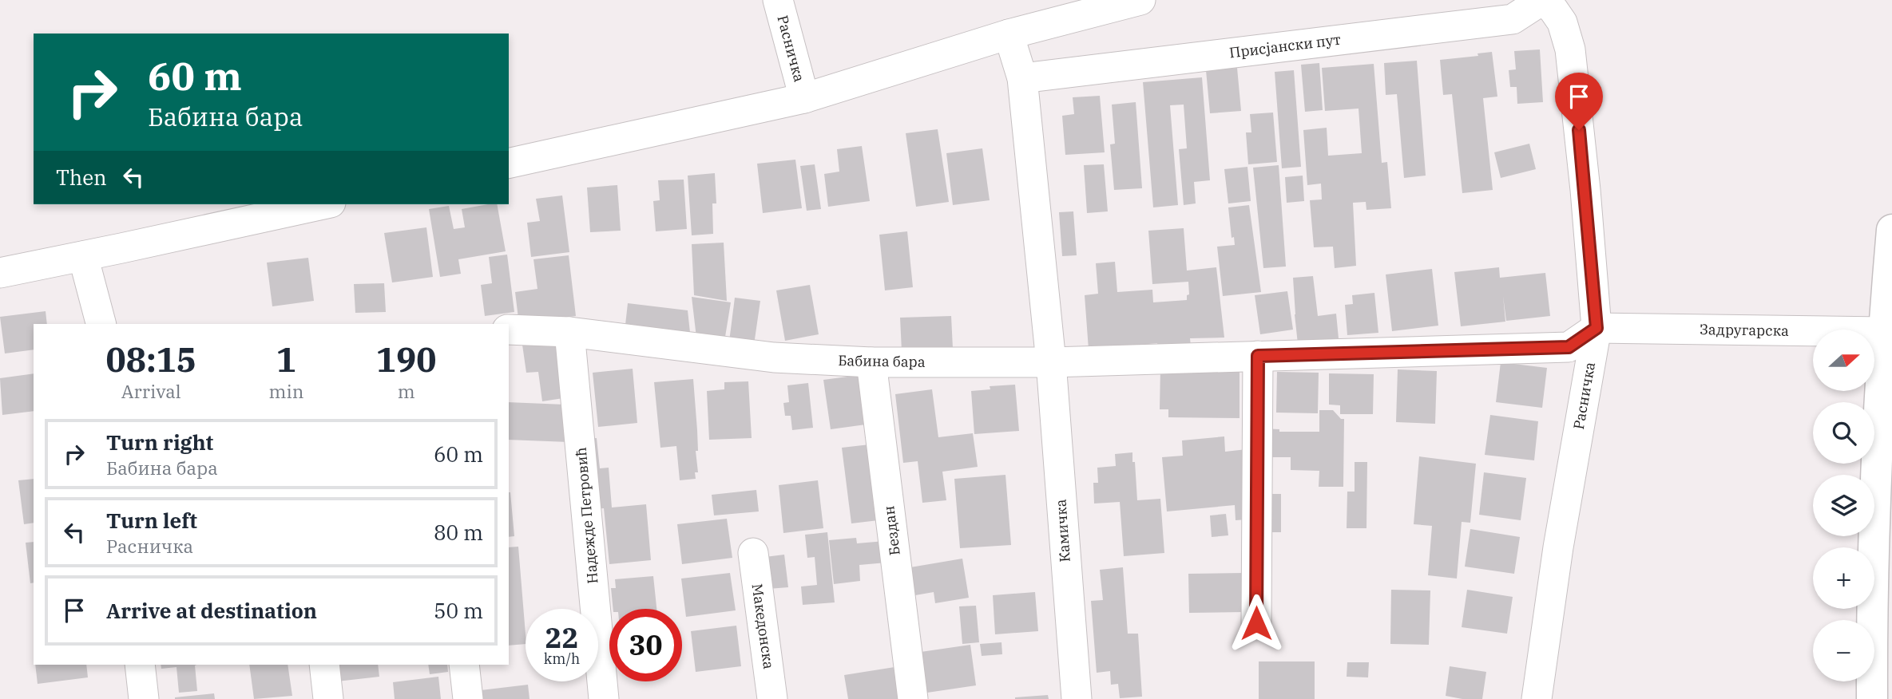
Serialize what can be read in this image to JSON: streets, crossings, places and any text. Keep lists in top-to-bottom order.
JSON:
{
  "streets": {
    "street": [
      "Присјански пут",
      "Расничка",
      "Задругарска",
      "Бабина бара",
      "Надежде Петровић",
      "Бездан",
      "Камичка",
      "Македонска"
    ]
  },
  "crossings": [
    ["Присјански пут", "Расничка"],
    ["Присјански пут", "Камичка"],
    ["Расничка", "Задругарска"],
    ["Расничка", "Бабина бара"],
    ["Задругарска", "Бабина бара"],
    ["Бабина бара", "Надежде Петровић"],
    ["Бабина бара", "Бездан"],
    ["Бабина бара", "Камичка"]
  ],
  "north": "right",
  "page": {
    "turn": ["60 m", "Бабина бара"],
    "then": "Then",
    "eta": [
      "08:15",
      "Arrival",
      "1",
      "min",
      "190",
      "m"
    ],
    "map_buttons": ["+", "−"],
    "list": [
      {
        "name": "Turn right",
        "note": "Бабина бара",
        "value": "60 m"
      },
      {
        "name": "Turn left",
        "note": "Расничка",
        "value": "80 m"
      },
      {
        "name": "Arrive at destination",
        "value": "50 m"
      }
    ],
    "speed": "22 km/h",
    "limit": "30"
  }
}
